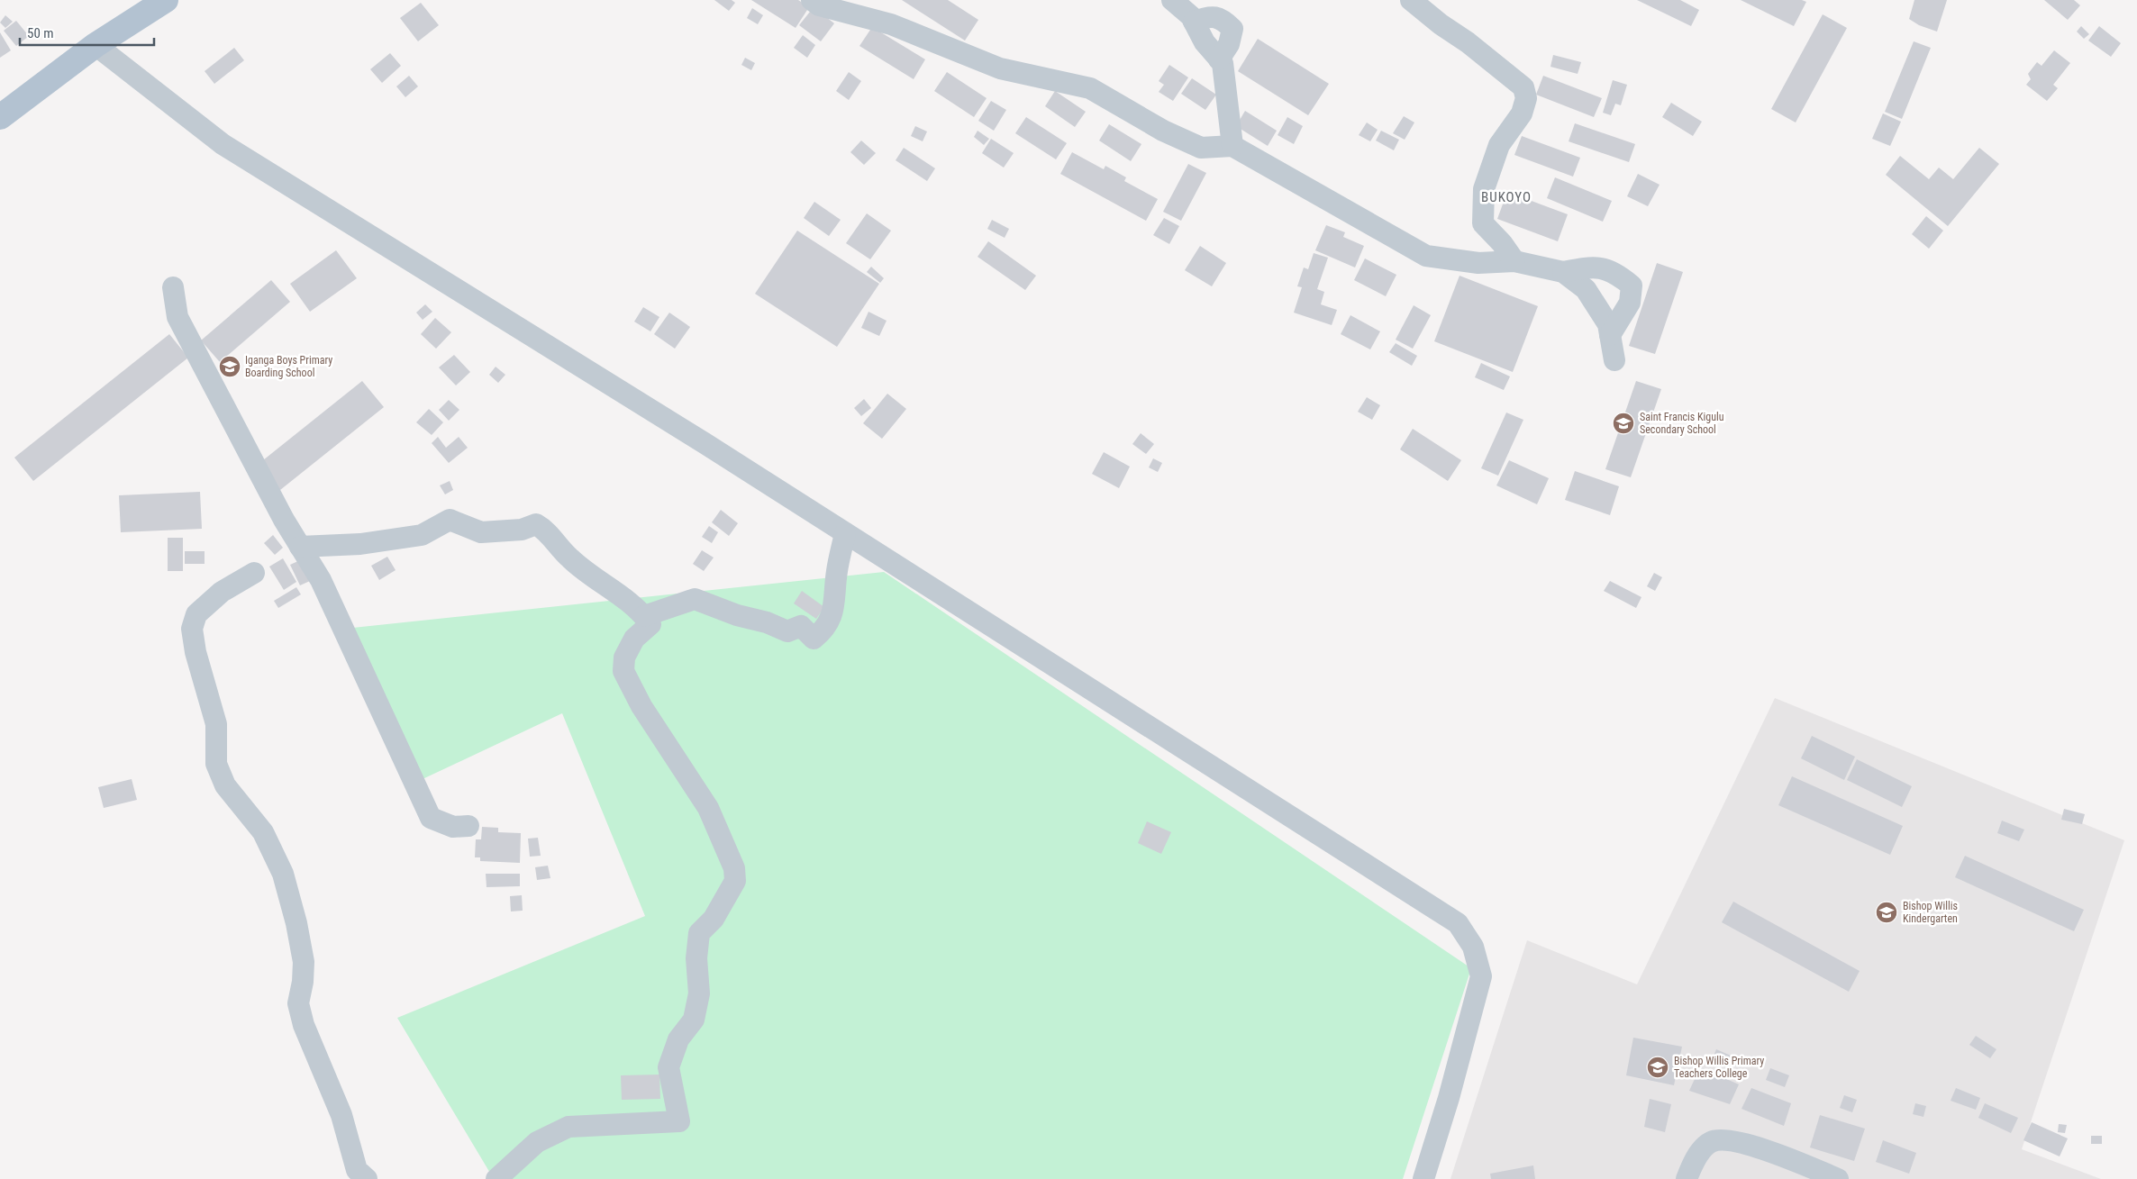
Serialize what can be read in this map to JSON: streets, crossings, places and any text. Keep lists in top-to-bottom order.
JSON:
{
  "districts": ["BUKOYO"],
  "places": {
    "school or university": [
      "Iganga Boys Primary Boarding School",
      "Saint Francis Kigulu Secondary School",
      "Bishop Willis Kindergarten",
      "Bishop Willis Primary Teachers College"
    ]
  },
  "scale_bar": "50 m"
}
